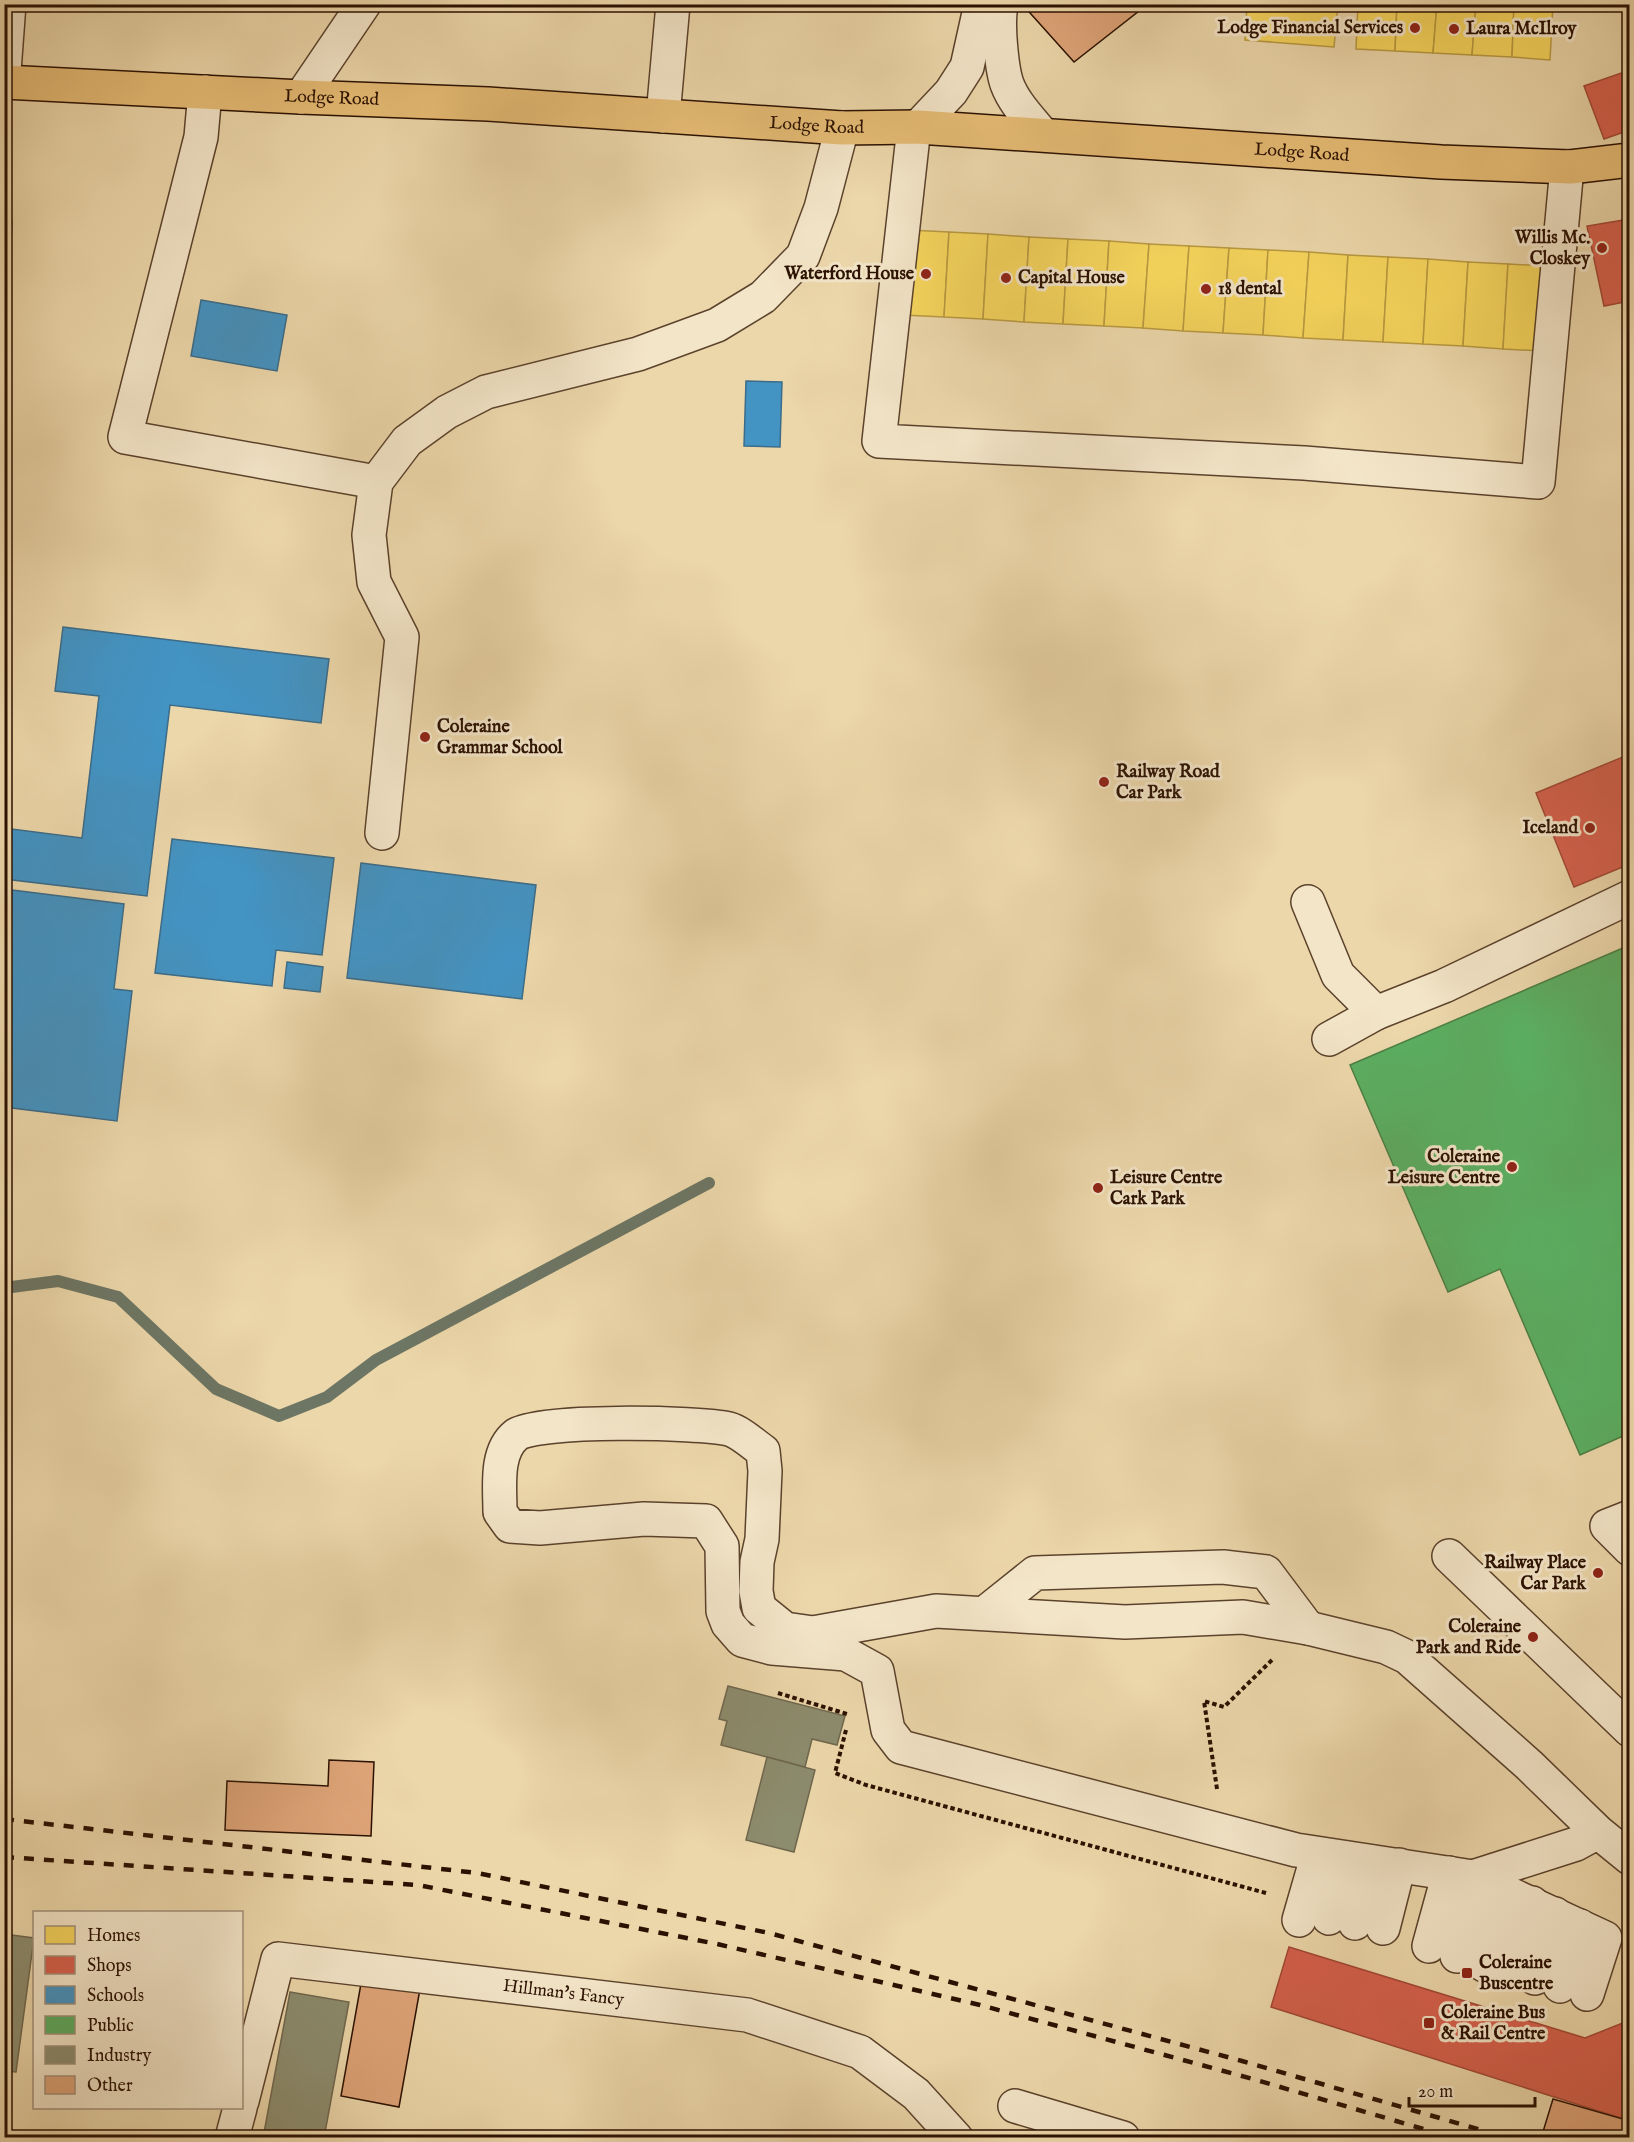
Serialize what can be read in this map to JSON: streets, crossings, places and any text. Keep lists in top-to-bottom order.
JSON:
{
  "streets": {
    "main road": ["Lodge Road"],
    "street": ["Hillman's Fancy"]
  },
  "places": {
    "other": [
      "Lodge Financial Services",
      "Laura McIlroy",
      "Willis Mc. Closkey",
      "Waterford House",
      "Capital House",
      "18 dental",
      "Coleraine Grammar School",
      "Railway Road Car Park",
      "Iceland",
      "Coleraine Leisure Centre",
      "Leisure Centre Cark Park",
      "Railway Place Car Park",
      "Coleraine Park and Ride"
    ],
    "transit": ["Coleraine Buscentre", "Coleraine Bus & Rail Centre"]
  },
  "legend": [
    "Homes",
    "Shops",
    "Schools",
    "Public",
    "Industry",
    "Other"
  ],
  "scale_bar": "20 m"
}
